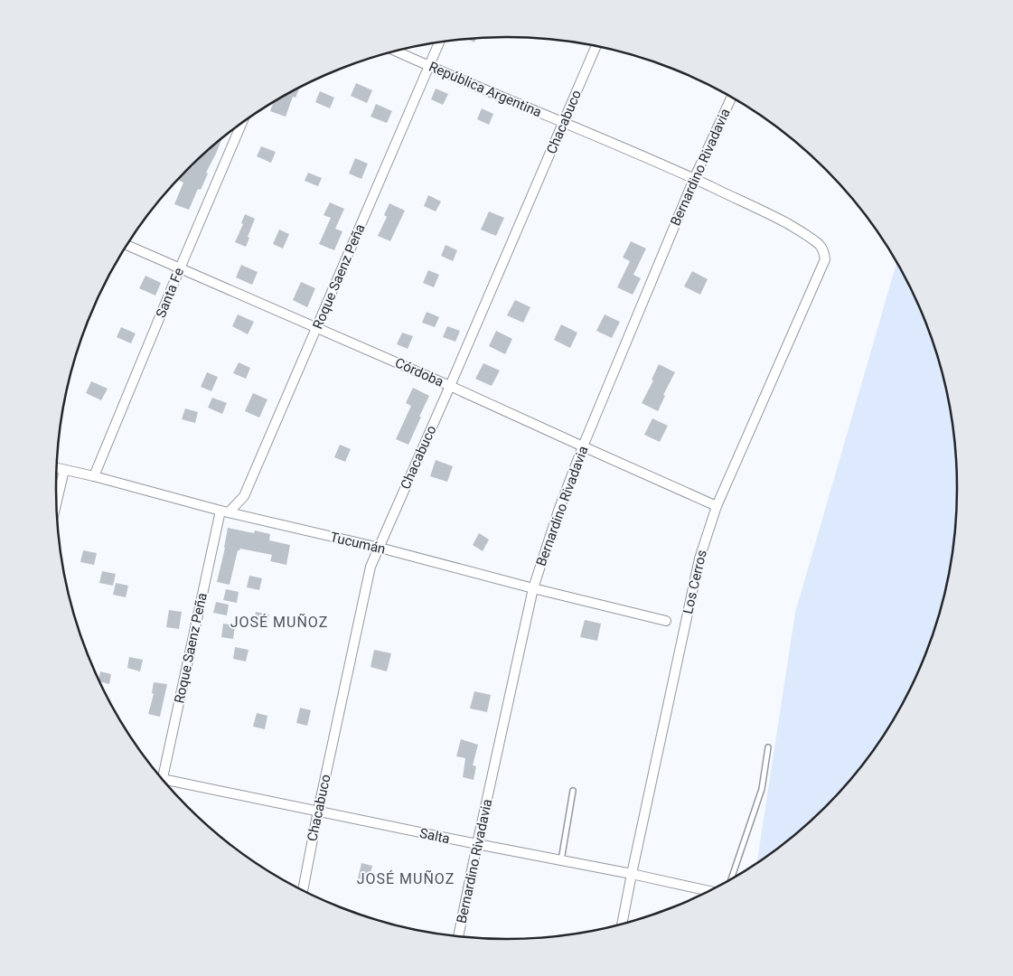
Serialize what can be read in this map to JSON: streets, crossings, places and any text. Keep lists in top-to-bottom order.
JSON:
{
  "streets": {
    "street": [
      "República Argentina",
      "Chacabuco",
      "Bernardino Rivadavia",
      "Roque Saenz Peña",
      "Santa Fe",
      "Córdoba",
      "Tucumán",
      "Los Cerros",
      "Salta"
    ]
  },
  "crossings": [
    ["República Argentina", "Chacabuco"],
    ["República Argentina", "Bernardino Rivadavia"],
    ["República Argentina", "Roque Saenz Peña"],
    ["República Argentina", "Los Cerros"],
    ["Chacabuco", "Córdoba"],
    ["Chacabuco", "Tucumán"],
    ["Chacabuco", "Salta"],
    ["Bernardino Rivadavia", "Córdoba"],
    ["Bernardino Rivadavia", "Tucumán"],
    ["Bernardino Rivadavia", "Salta"],
    ["Roque Saenz Peña", "Córdoba"],
    ["Roque Saenz Peña", "Tucumán"],
    ["Santa Fe", "Córdoba"],
    ["Santa Fe", "Tucumán"],
    ["Córdoba", "Los Cerros"],
    ["Los Cerros", "Salta"]
  ],
  "districts": ["JOSÉ MUÑOZ", "JOSÉ MUÑOZ"]
}
